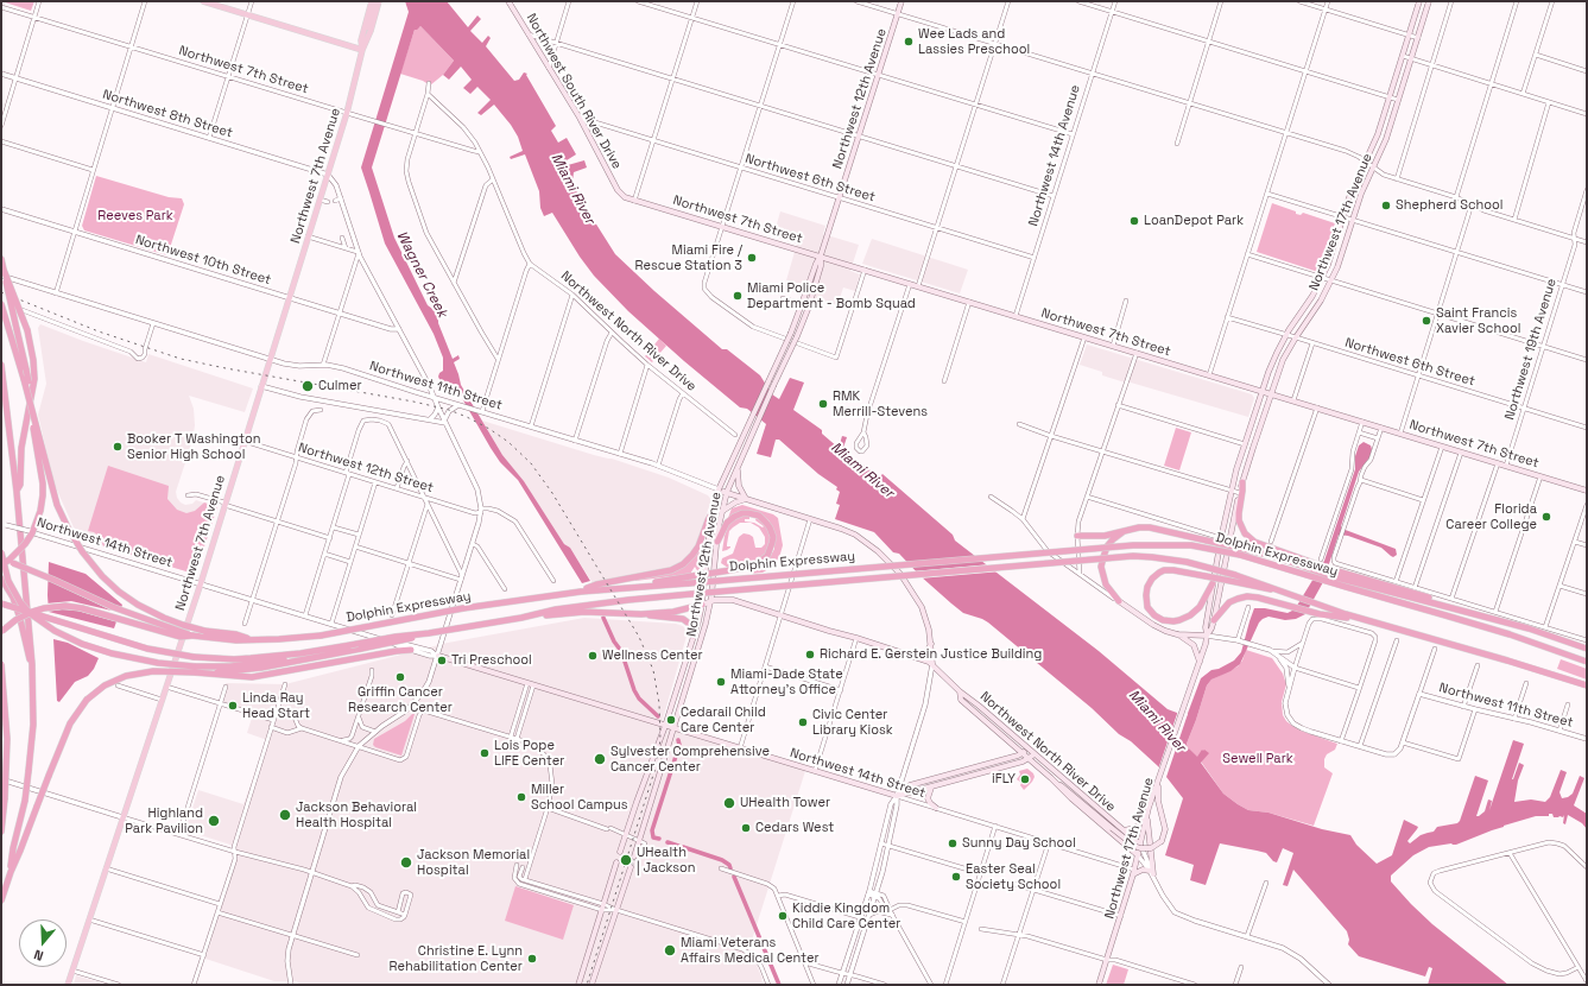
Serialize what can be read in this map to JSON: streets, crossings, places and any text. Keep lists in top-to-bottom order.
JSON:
{
  "streets": {
    "highway": ["Dolphin Expressway"],
    "main road": [
      "Northwest 7th Street",
      "Northwest South River Drive",
      "Northwest 12th Avenue",
      "Northwest 7th Avenue",
      "Northwest 17th Avenue",
      "Northwest North River Drive",
      "Northwest 11th Street",
      "Northwest 14th Street"
    ],
    "street": [
      "Northwest 8th Street",
      "Northwest 14th Avenue",
      "Northwest 6th Street",
      "Northwest 10th Street",
      "Northwest 19th Avenue",
      "Northwest 12th Street"
    ]
  },
  "crossings": [
    ["Northwest 7th Street", "Northwest South River Drive"],
    ["Northwest 7th Street", "Northwest 12th Avenue"],
    ["Northwest 7th Street", "Northwest 14th Avenue"],
    ["Northwest 7th Street", "Northwest 7th Avenue"],
    ["Northwest 7th Street", "Northwest 17th Avenue"],
    ["Northwest 7th Street", "Northwest North River Drive"],
    ["Northwest 7th Street", "Northwest 19th Avenue"],
    ["Northwest South River Drive", "Northwest 6th Street"],
    ["Northwest 12th Avenue", "Northwest 6th Street"],
    ["Northwest 12th Avenue", "Northwest 11th Street"],
    ["Northwest 12th Avenue", "Northwest 14th Street"],
    ["Northwest 8th Street", "Northwest 7th Avenue"],
    ["Northwest 14th Avenue", "Northwest 6th Street"],
    ["Northwest 7th Avenue", "Northwest 10th Street"],
    ["Northwest 7th Avenue", "Northwest 11th Street"],
    ["Northwest 7th Avenue", "Northwest 12th Street"],
    ["Northwest 7th Avenue", "Northwest 14th Street"],
    ["Northwest 6th Street", "Northwest 17th Avenue"],
    ["Northwest 6th Street", "Northwest 19th Avenue"],
    ["Northwest 17th Avenue", "Northwest North River Drive"],
    ["Northwest 17th Avenue", "Northwest 14th Street"]
  ],
  "water": ["Miami River", "Wagner Creek"],
  "parks": ["Reeves Park", "Sewell Park"],
  "places": [
    "Wee Lads and Lassies Preschool",
    "Shepherd School",
    "LoanDepot Park",
    "Miami Fire / Rescue Station 3",
    "Miami Police Department - Bomb Squad",
    "Saint Francis Xavier School",
    "Culmer",
    "RMK Merrill-Stevens",
    "Booker T Washington Senior High School",
    "Florida Career College",
    "Richard E. Gerstein Justice Building",
    "Wellness Center",
    "Tri Preschool",
    "Griffin Cancer Research Center",
    "Miami-Dade State Attorney's Office",
    "Linda Ray Head Start",
    "Cedarail Child Care Center",
    "Civic Center Library Kiosk",
    "Lois Pope LIFE Center",
    "Sylvester Comprehensive Cancer Center",
    "iFLY",
    "Miller School Campus",
    "UHealth Tower",
    "Jackson Behavioral Health Hospital",
    "Highland Park Pavilion",
    "Cedars West",
    "Sunny Day School",
    "UHealth | Jackson",
    "Jackson Memorial Hospital",
    "Easter Seal Society School",
    "Kiddie Kingdom Child Care Center",
    "Miami Veterans Affairs Medical Center",
    "Christine E. Lynn Rehabilitation Center"
  ],
  "north": "bottom"
}
